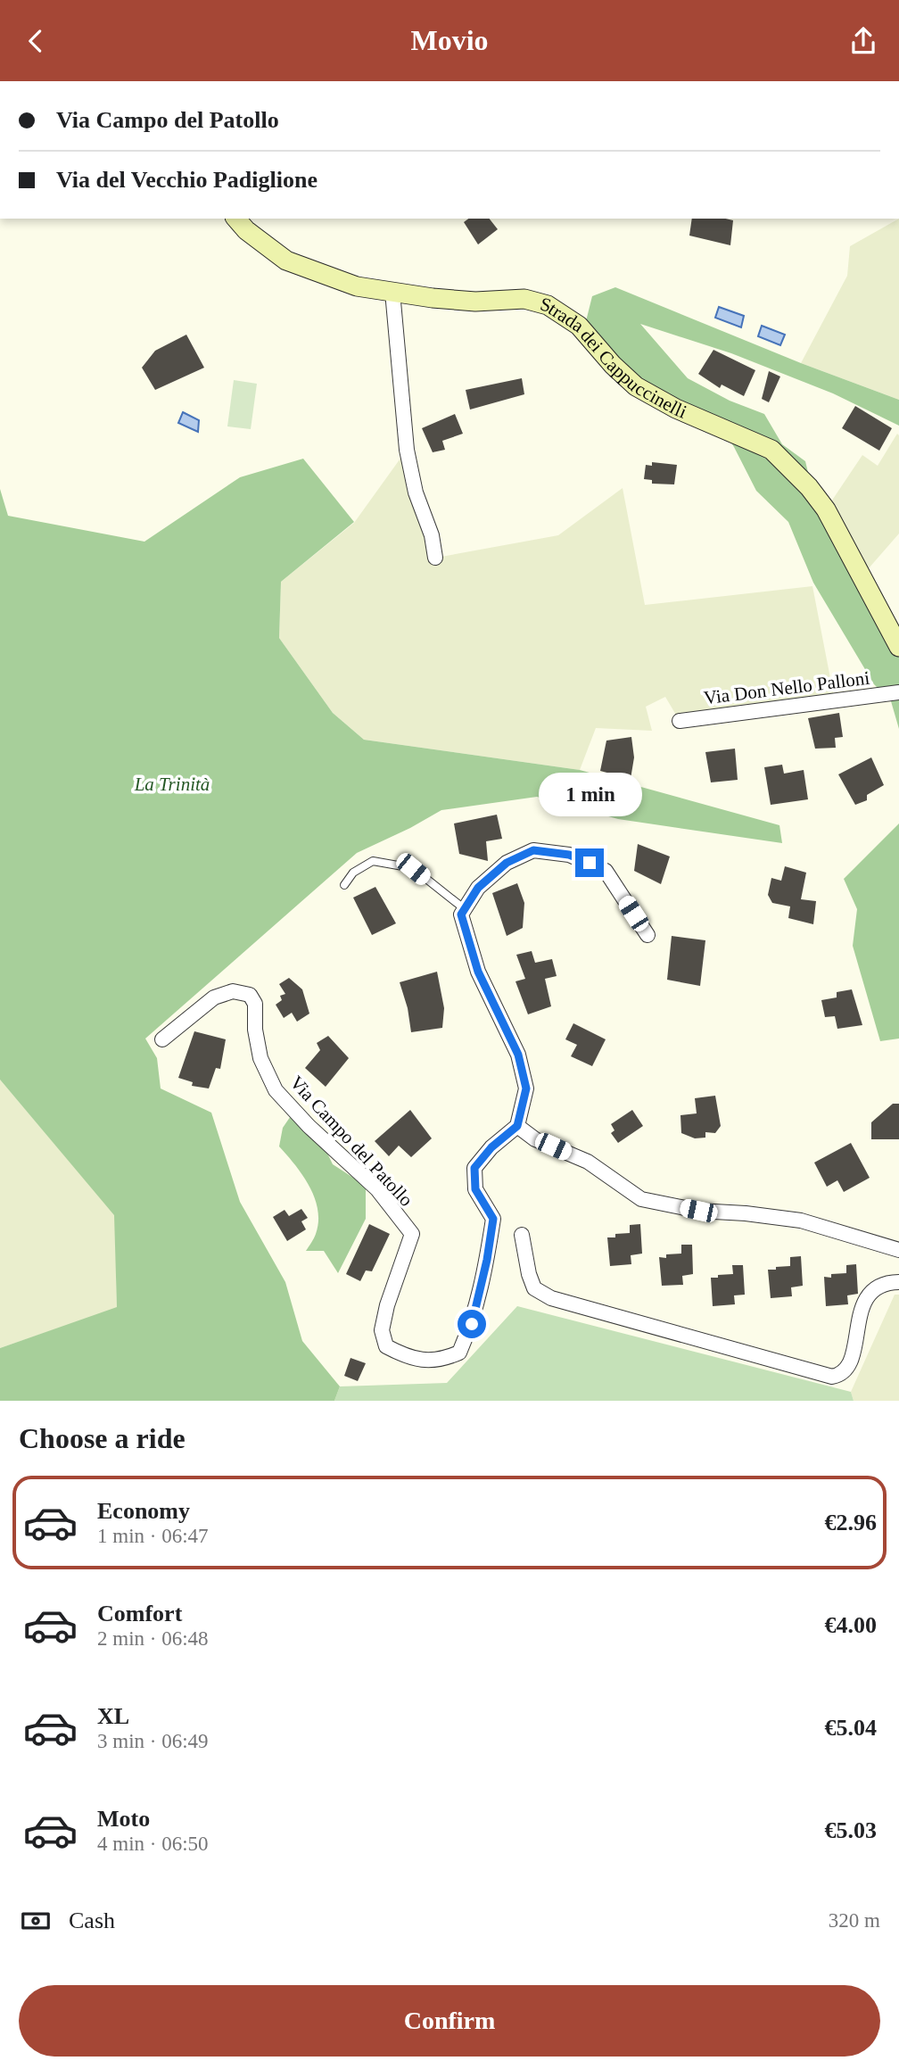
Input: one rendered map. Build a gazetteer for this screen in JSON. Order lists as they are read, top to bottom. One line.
{"streets":{"street":["Strada dei Cappuccinelli","Via Don Nello Palloni","Via Campo del Patollo"]},"parks":["La Trinità"],"page":{"header":"Movio","banner":["Via Campo del Patollo","Via del Vecchio Padiglione"],"bubble":"1 min","heading":"Choose a ride","list":[{"name":"Economy","note":"1 min · 06:47","value":"€2.96"},{"name":"Comfort","note":"2 min · 06:48","value":"€4.00"},{"name":"XL","note":"3 min · 06:49","value":"€5.04"},{"name":"Moto","note":"4 min · 06:50","value":"€5.03"}],"pay":["Cash","320 m"],"buttons":"Confirm"}}
